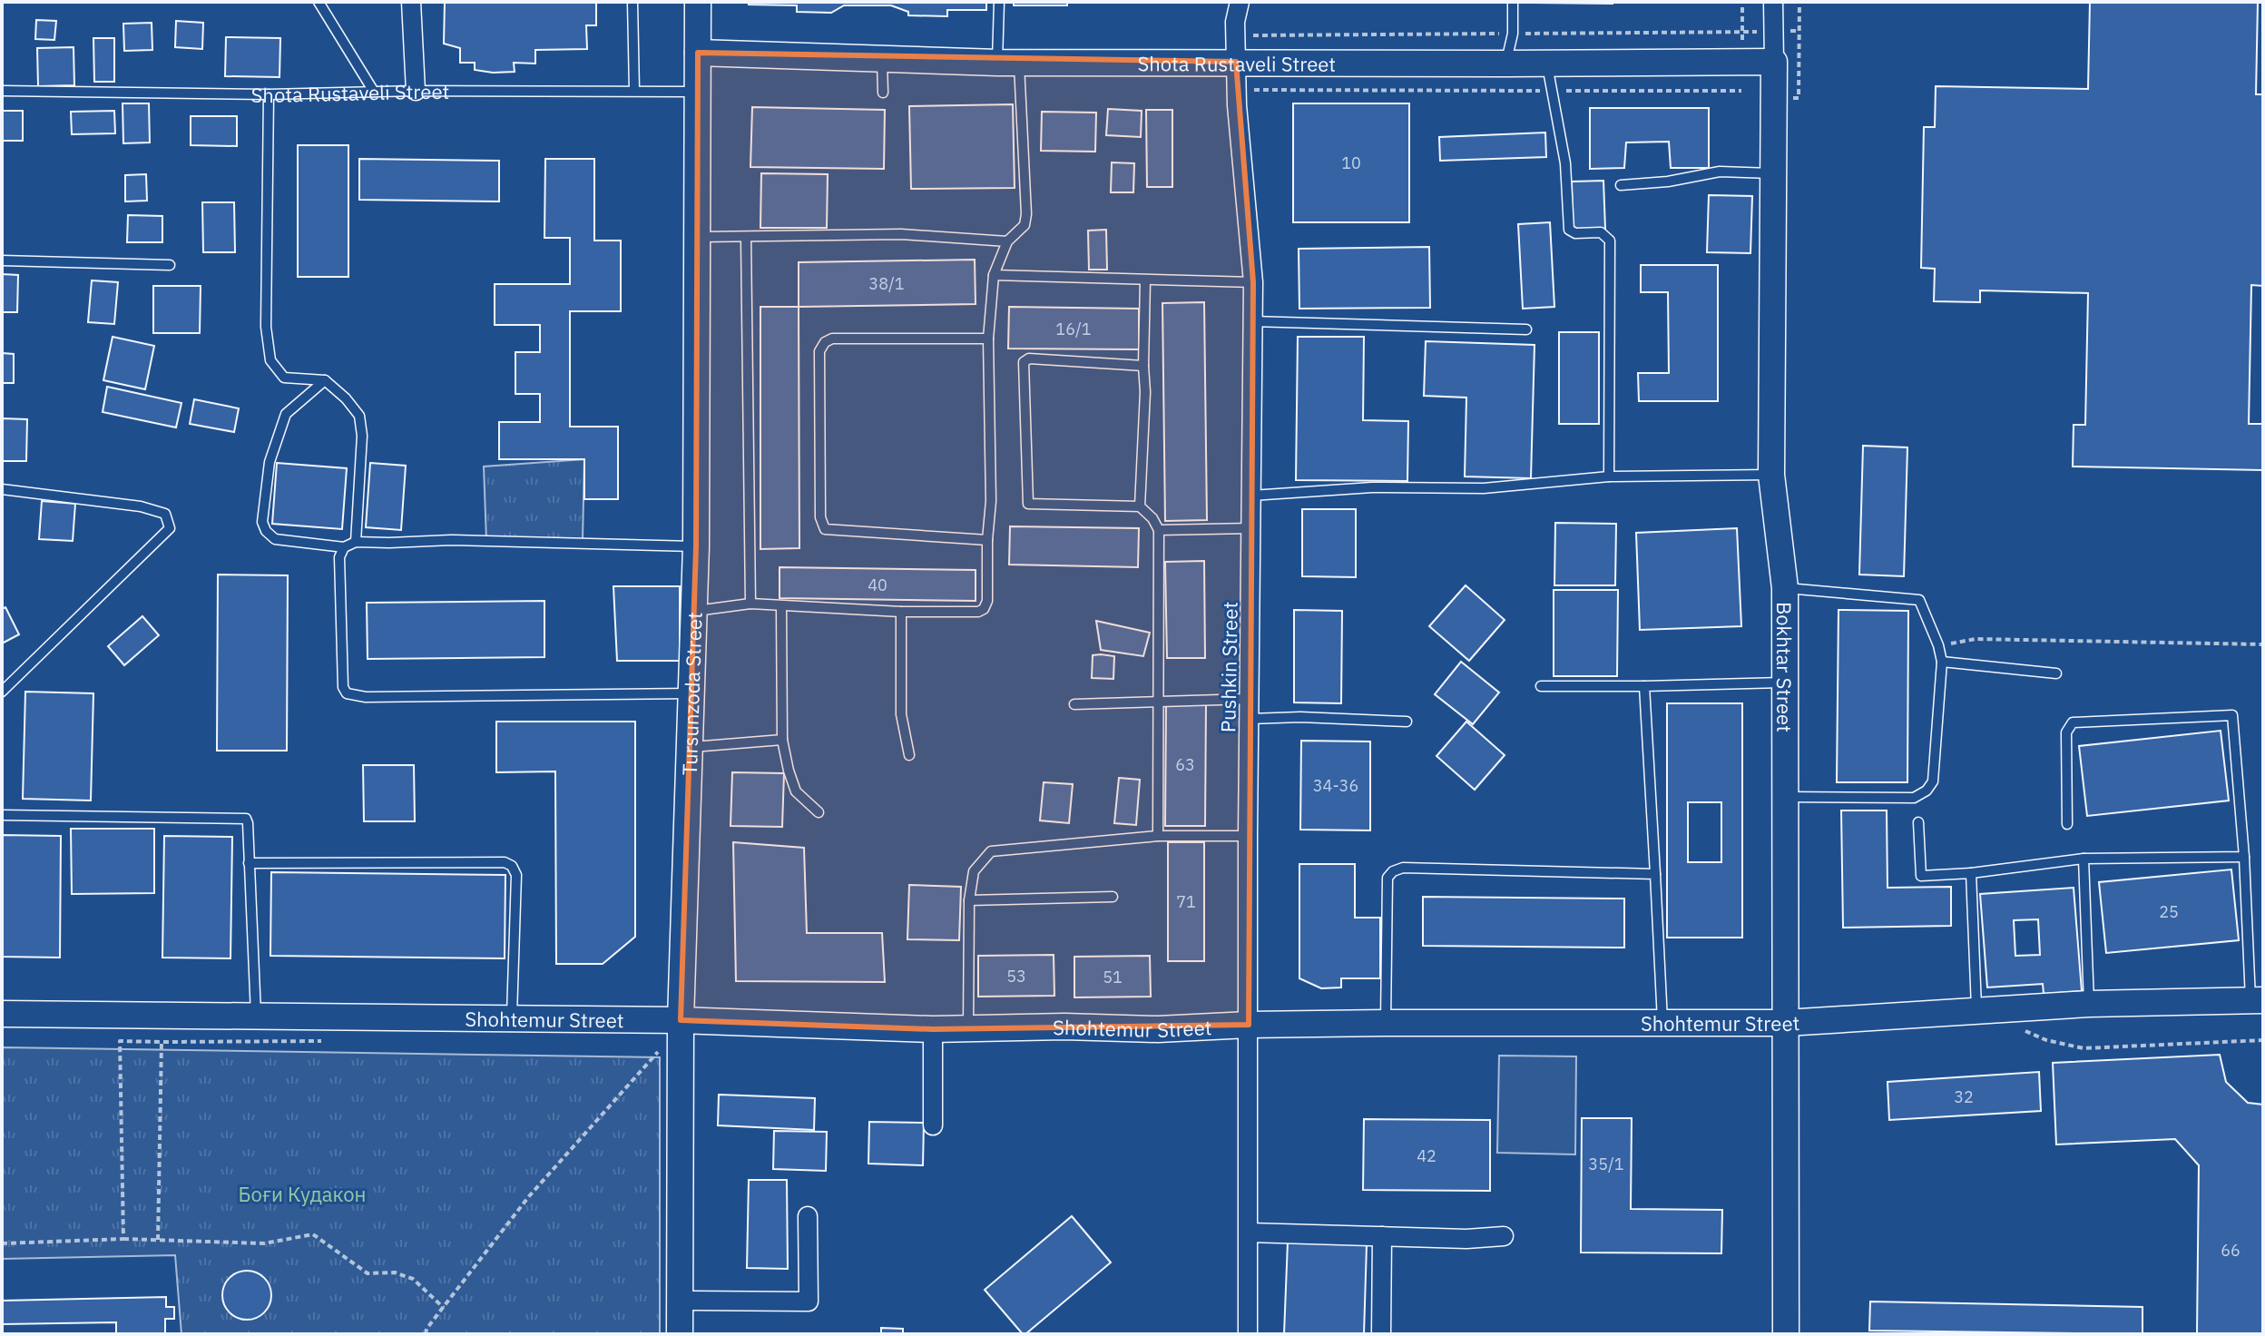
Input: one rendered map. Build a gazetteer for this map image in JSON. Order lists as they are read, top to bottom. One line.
{"streets":{"street":["Shota Rustaveli Street","Pushkin Street","Bokhtar Street","Tursunzoda Street","Shohtemur Street"]},"crossings":[["Shota Rustaveli Street","Pushkin Street"],["Shota Rustaveli Street","Bokhtar Street"],["Shota Rustaveli Street","Tursunzoda Street"],["Pushkin Street","Shohtemur Street"],["Bokhtar Street","Shohtemur Street"],["Tursunzoda Street","Shohtemur Street"]],"parks":["Боғи Кудакон"],"house_numbers":["10","38/1","16/1","40","63","34-36","71","25","53","51","32","42","35/1","66"]}
